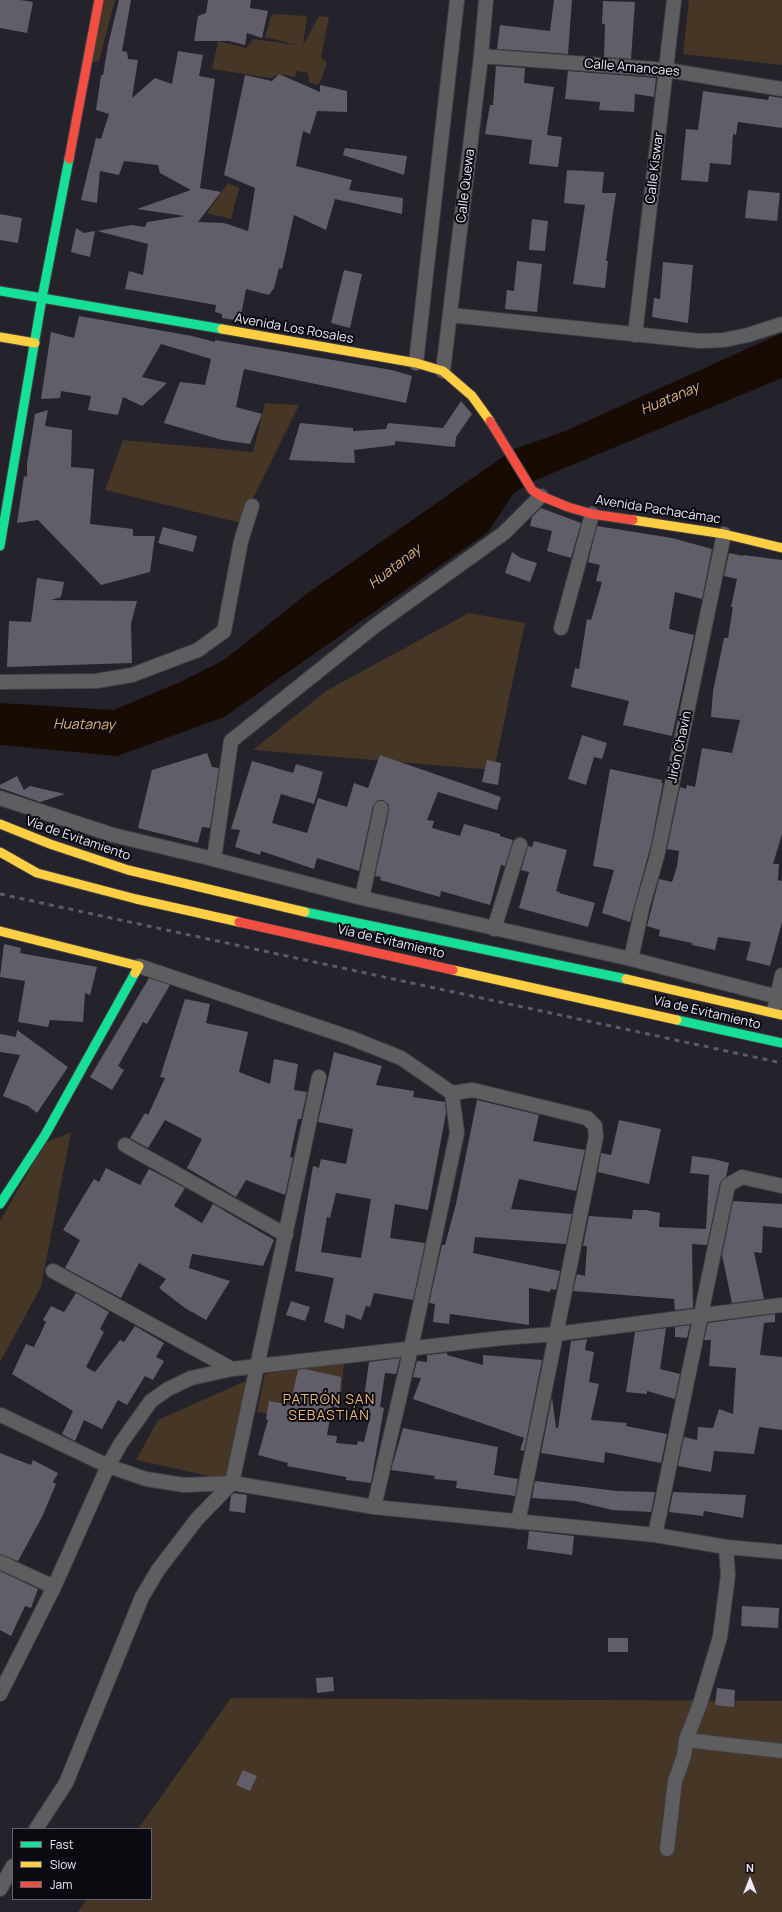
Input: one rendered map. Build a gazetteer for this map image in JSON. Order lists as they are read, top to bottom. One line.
{"streets":{"main road":["Avenida Los Rosales","Avenida Pachacámac","Vía de Evitamiento"],"street":["Calle Amancaes","Calle Kiswar","Calle Quewa","Jirón Chavín"]},"crossings":[["Calle Amancaes","Calle Kiswar"],["Calle Amancaes","Calle Quewa"],["Calle Quewa","Avenida Los Rosales"],["Avenida Los Rosales","Avenida Pachacámac"],["Avenida Pachacámac","Jirón Chavín"]],"districts":["PATRÓN SAN SEBASTIÁN"],"water":["Huatanay"],"legend":["Fast","Slow","Jam"],"north":"top"}
